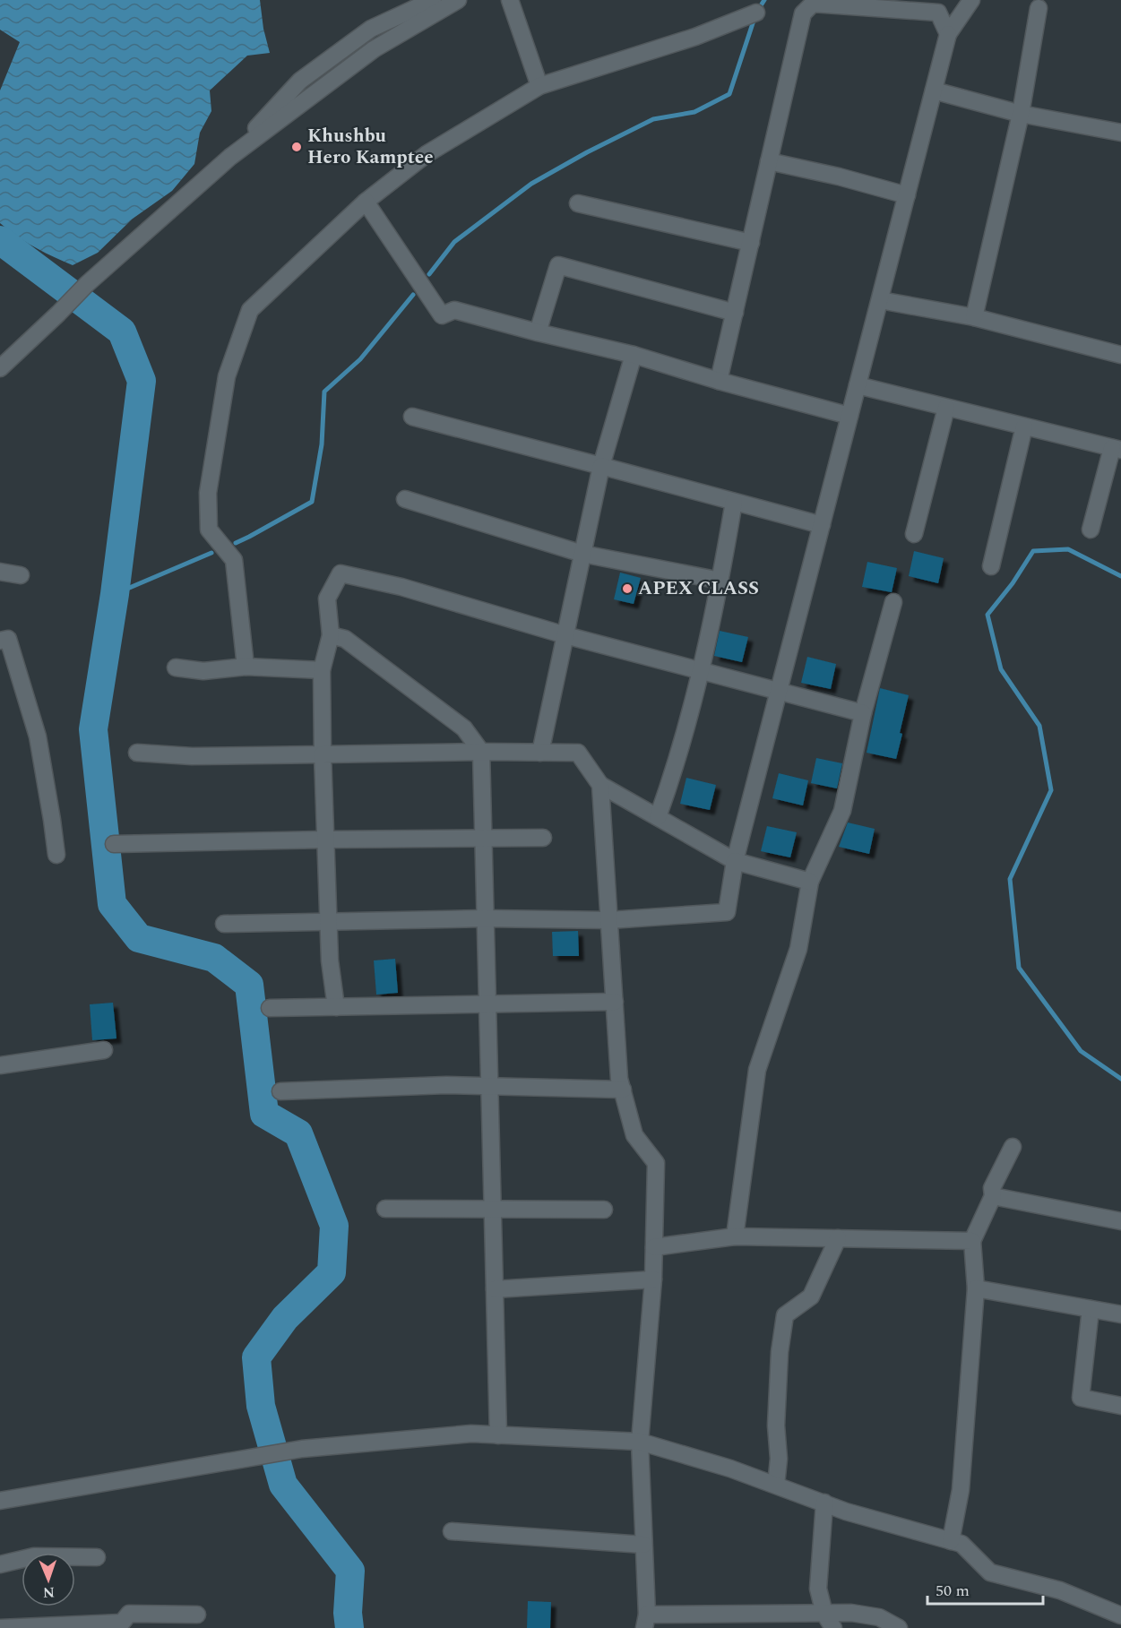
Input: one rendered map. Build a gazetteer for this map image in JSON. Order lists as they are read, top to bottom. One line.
{"places":["Khushbu Hero Kamptee","APEX CLASS"],"scale_bar":"50 m","north":"bottom"}
